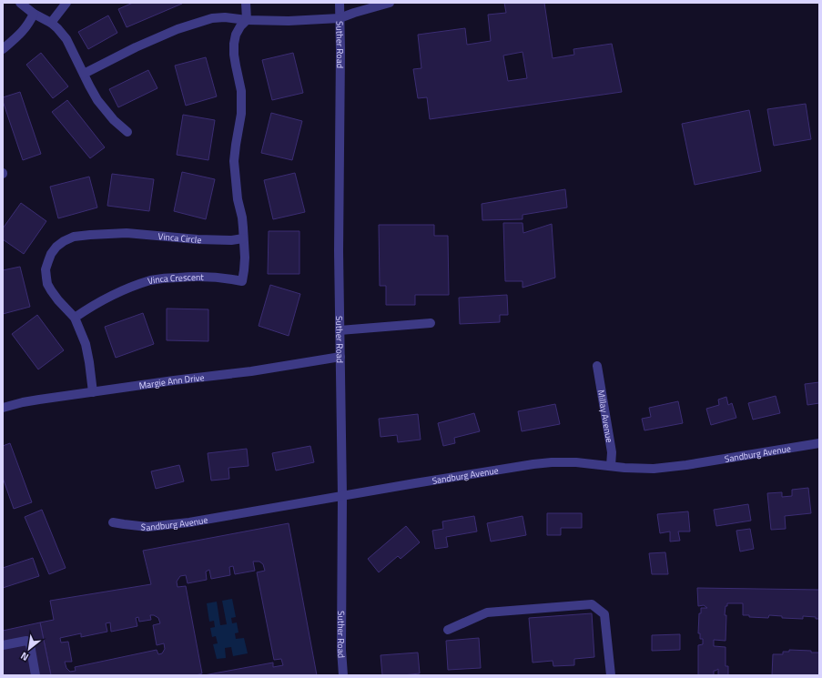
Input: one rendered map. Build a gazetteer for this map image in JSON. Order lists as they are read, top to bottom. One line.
{"streets":{"street":["Suther Road","Vinca Circle","Vinca Crescent","Margie Ann Drive","Millay Avenue","Sandburg Avenue"]},"crossings":[["Suther Road","Margie Ann Drive"],["Suther Road","Sandburg Avenue"],["Vinca Circle","Vinca Crescent"],["Vinca Circle","Margie Ann Drive"],["Millay Avenue","Sandburg Avenue"]],"north":"bottom left"}
